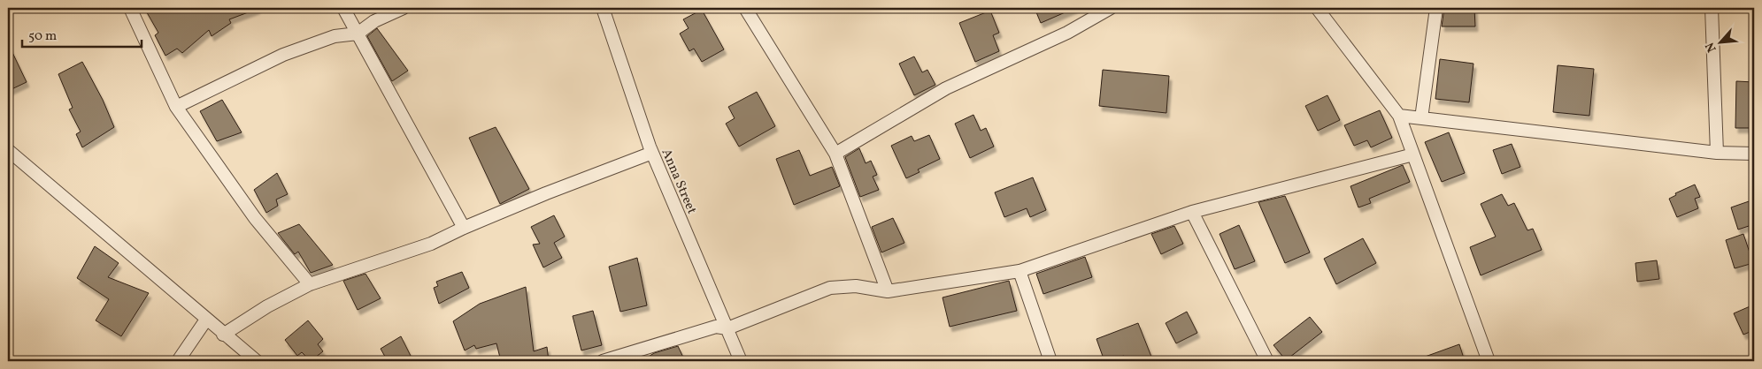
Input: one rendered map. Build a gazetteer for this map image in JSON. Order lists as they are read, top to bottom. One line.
{"streets":{"street":["Anna Street"]},"scale_bar":"50 m","north":"bottom left"}
